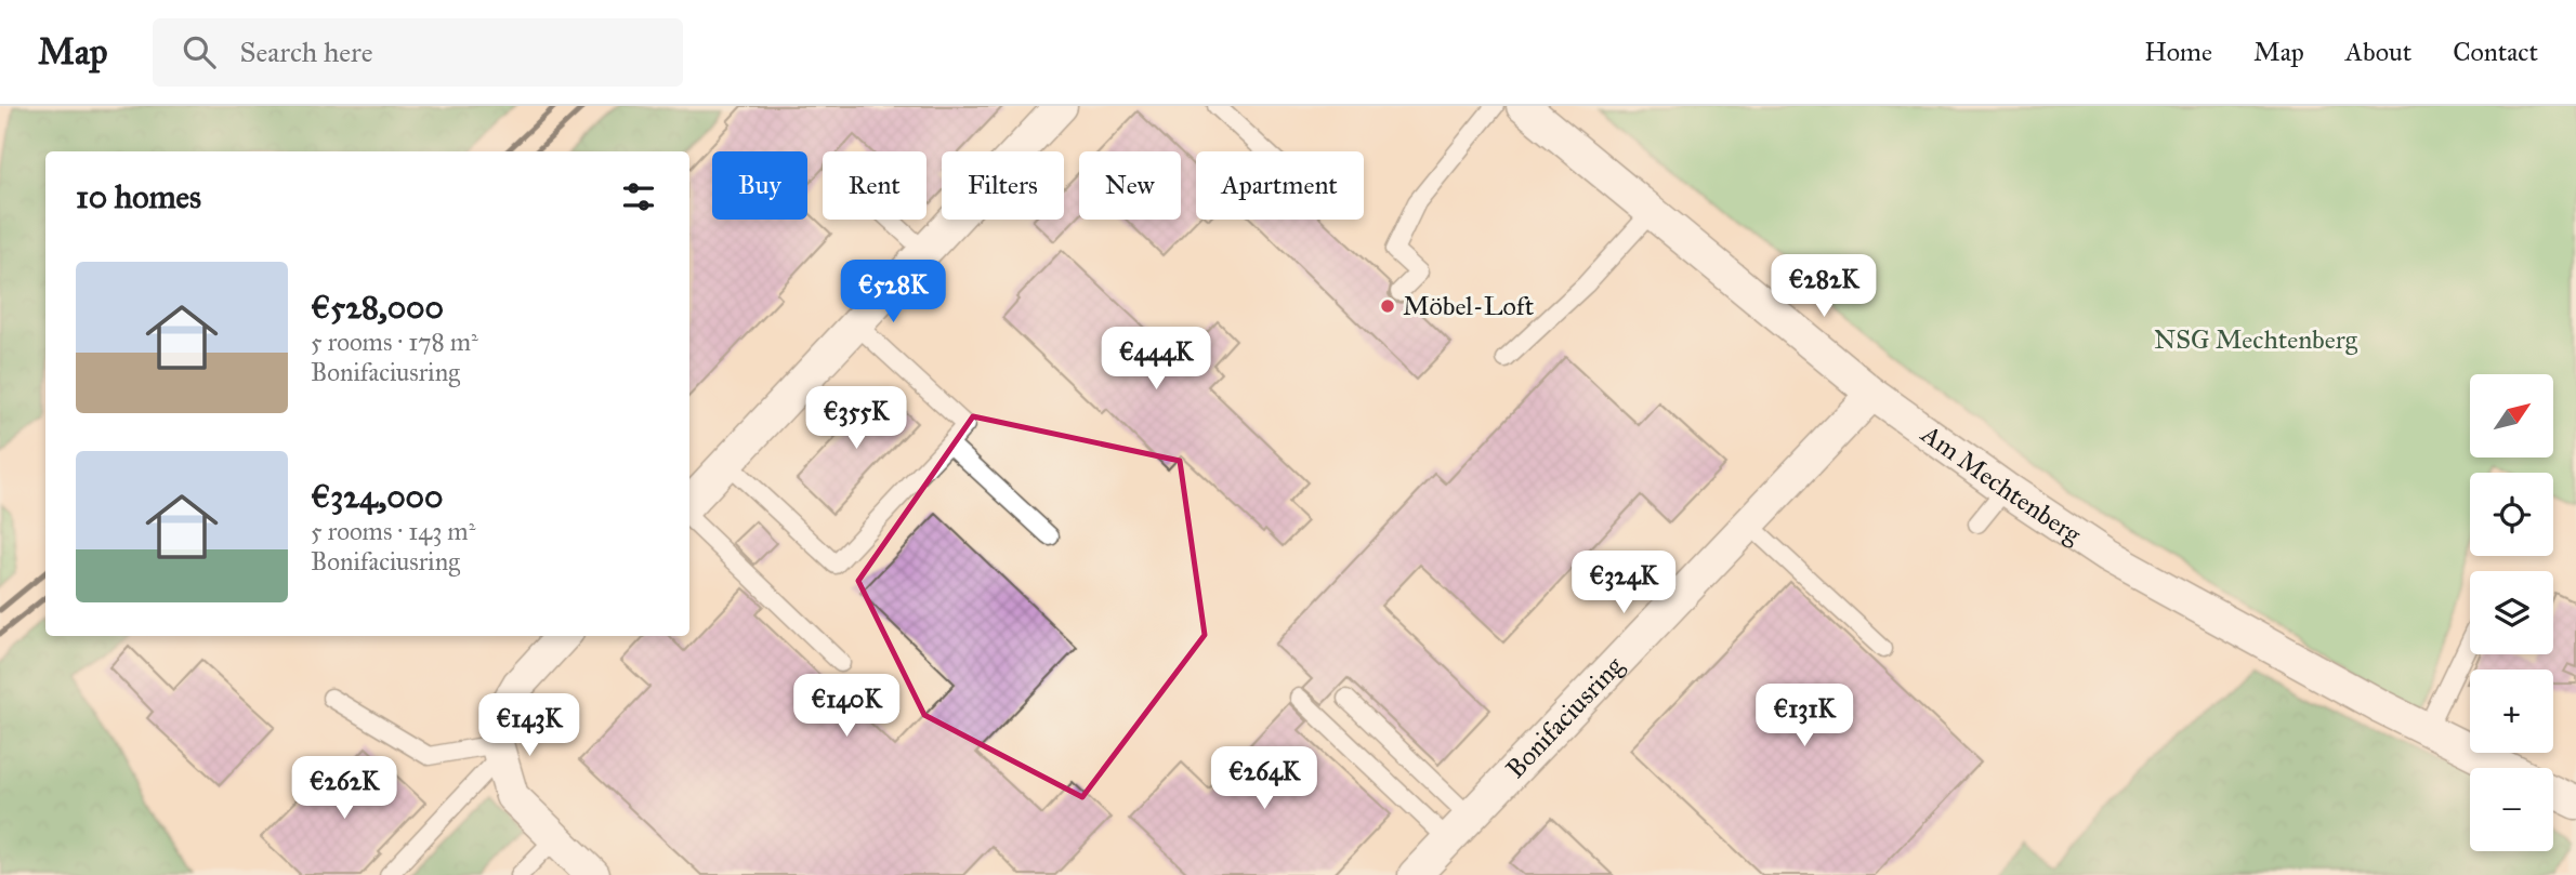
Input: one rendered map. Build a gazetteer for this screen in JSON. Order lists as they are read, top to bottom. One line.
{"streets":{"street":["Am Mechtenberg","Bonifaciusring"]},"crossings":[["Am Mechtenberg","Bonifaciusring"]],"parks":["NSG Mechtenberg"],"places":["Möbel-Loft"],"north":"top right","page":{"header":"Map","search":"Search here","nav":["Home","Map","About","Contact"],"chip":["Buy","Rent","Filters","New","Apartment"],"heading":"10 homes","list":[{"name":"€528,000","note":"5 rooms · 178 m² · Bonifaciusring"},{"name":"€324,000","note":"5 rooms · 143 m² · Bonifaciusring"}],"price":["€282K","€528K","€444K","€355K","€324K","€140K","€131K","€143K","€264K","€262K"],"map_buttons":["+","−"]}}
